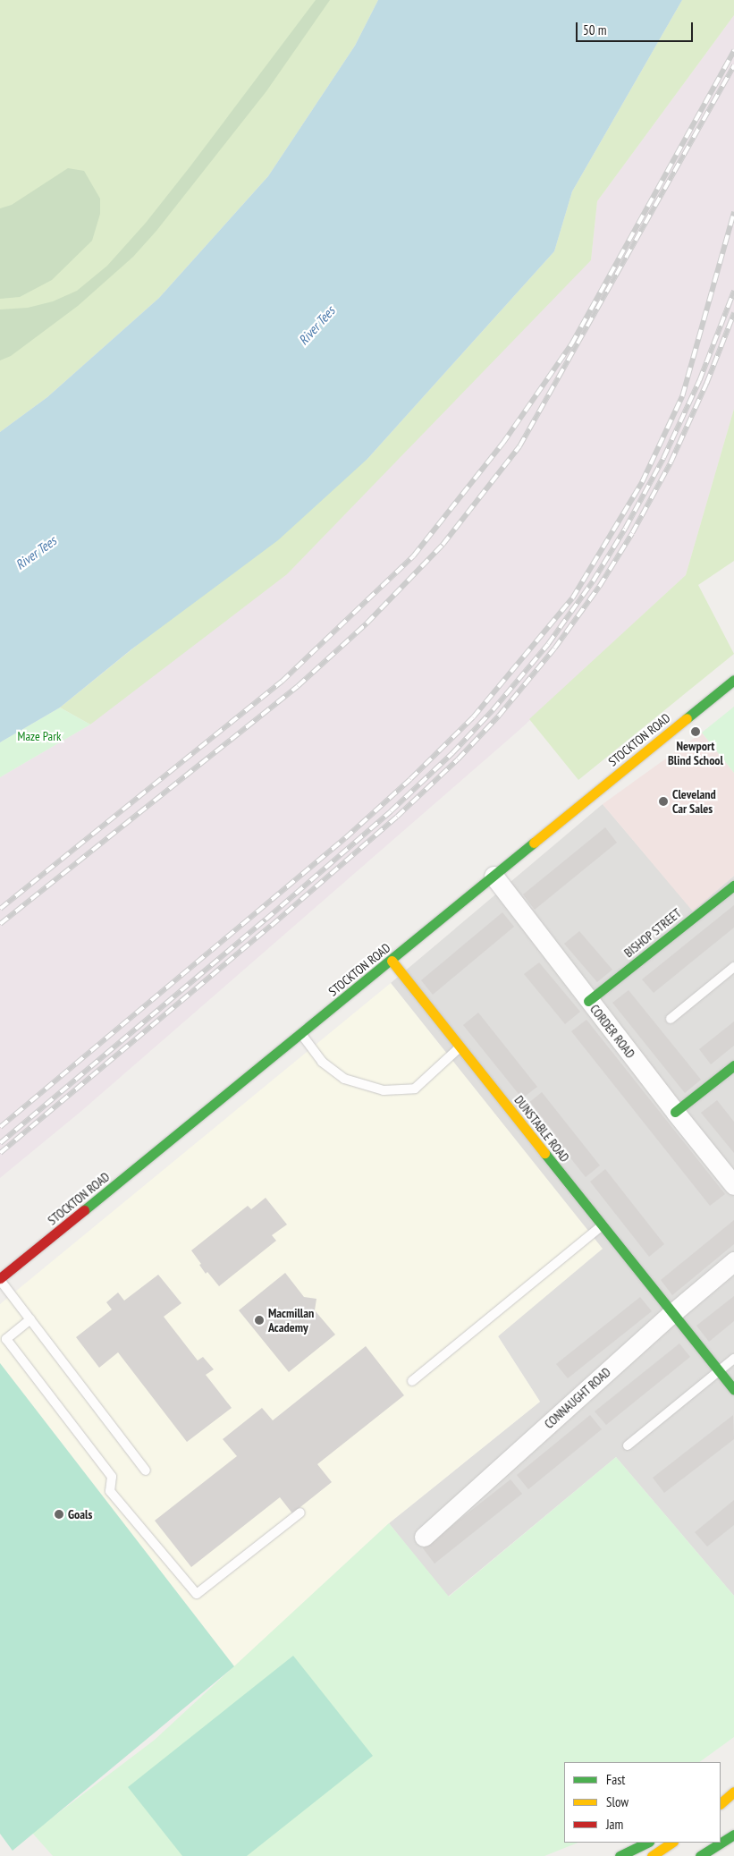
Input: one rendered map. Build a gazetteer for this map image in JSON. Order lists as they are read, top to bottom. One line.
{"streets":{"main road":["STOCKTON ROAD","BISHOP STREET","DUNSTABLE ROAD"],"street":["CORDER ROAD","CONNAUGHT ROAD"]},"crossings":[["STOCKTON ROAD","CORDER ROAD"],["STOCKTON ROAD","DUNSTABLE ROAD"],["BISHOP STREET","CORDER ROAD"],["DUNSTABLE ROAD","CONNAUGHT ROAD"]],"water":["River Tees"],"parks":["Maze Park"],"places":["Newport Blind School","Cleveland Car Sales","Macmillan Academy","Goals"],"legend":["Fast","Slow","Jam"],"scale_bar":"50 m"}
